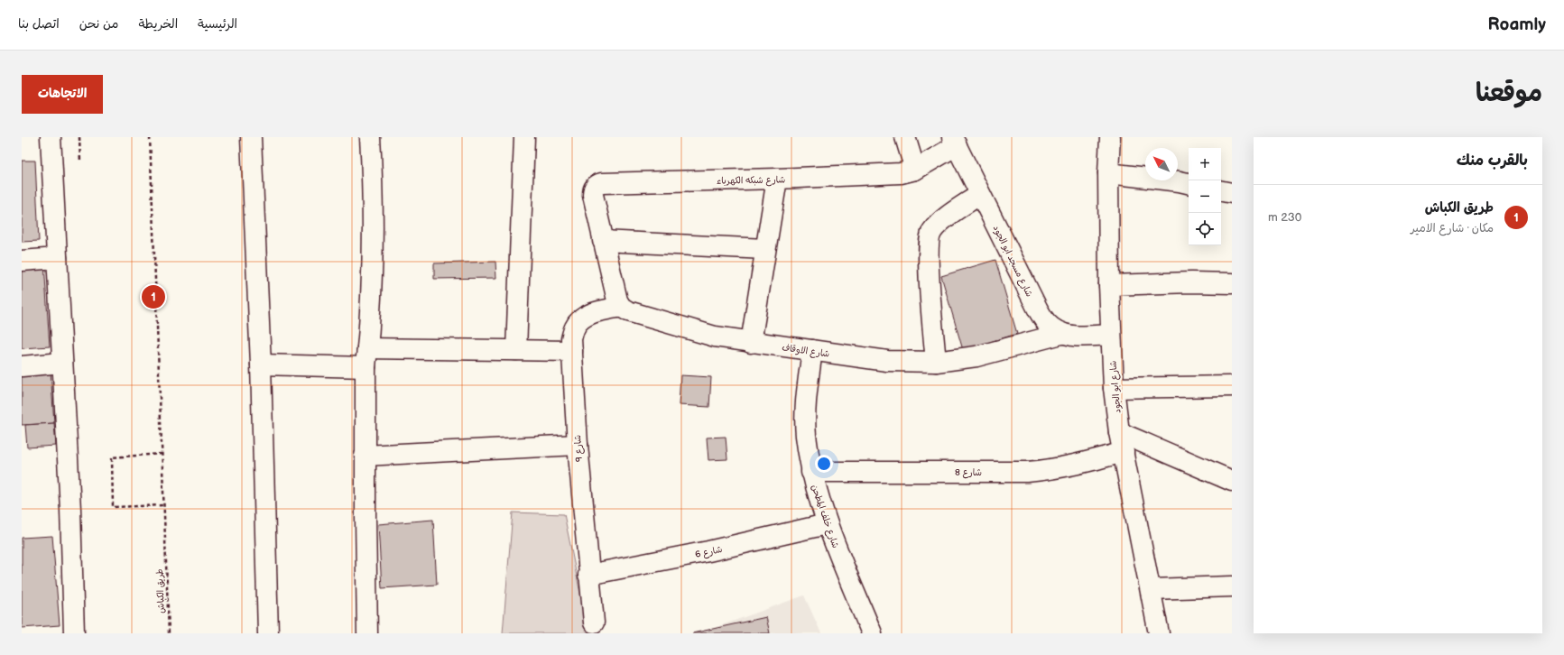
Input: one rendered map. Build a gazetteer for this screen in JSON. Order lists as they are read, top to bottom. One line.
{"streets":{"street":["شارع شبكه الكهرباء","شارع مسجد ابو الجود","شارع الاوقاف","شارع ابو الجود","شارع 9","شارع 8","شارع خلف المطحن","شارع 6"],"path":["طريق الكباش"]},"crossings":[["شارع شبكه الكهرباء","شارع مسجد ابو الجود"],["شارع مسجد ابو الجود","شارع الاوقاف"],["شارع مسجد ابو الجود","شارع ابو الجود"],["شارع الاوقاف","شارع 9"],["شارع الاوقاف","شارع خلف المطحن"],["شارع ابو الجود","شارع 8"],["شارع 9","شارع 6"],["شارع 8","شارع خلف المطحن"],["شارع خلف المطحن","شارع 6"]],"north":"top left","page":{"header":"Roamly","nav":["الرئيسية","الخريطة","من نحن","اتصل بنا"],"title":"موقعنا","buttons":"الاتجاهات","heading":"بالقرب منك","map_buttons":["+","−"],"list":[{"mark":"1","name":"طريق الكباش","note":"مكان · شارع الامير","value":"230 m"}],"pins":"1"}}
